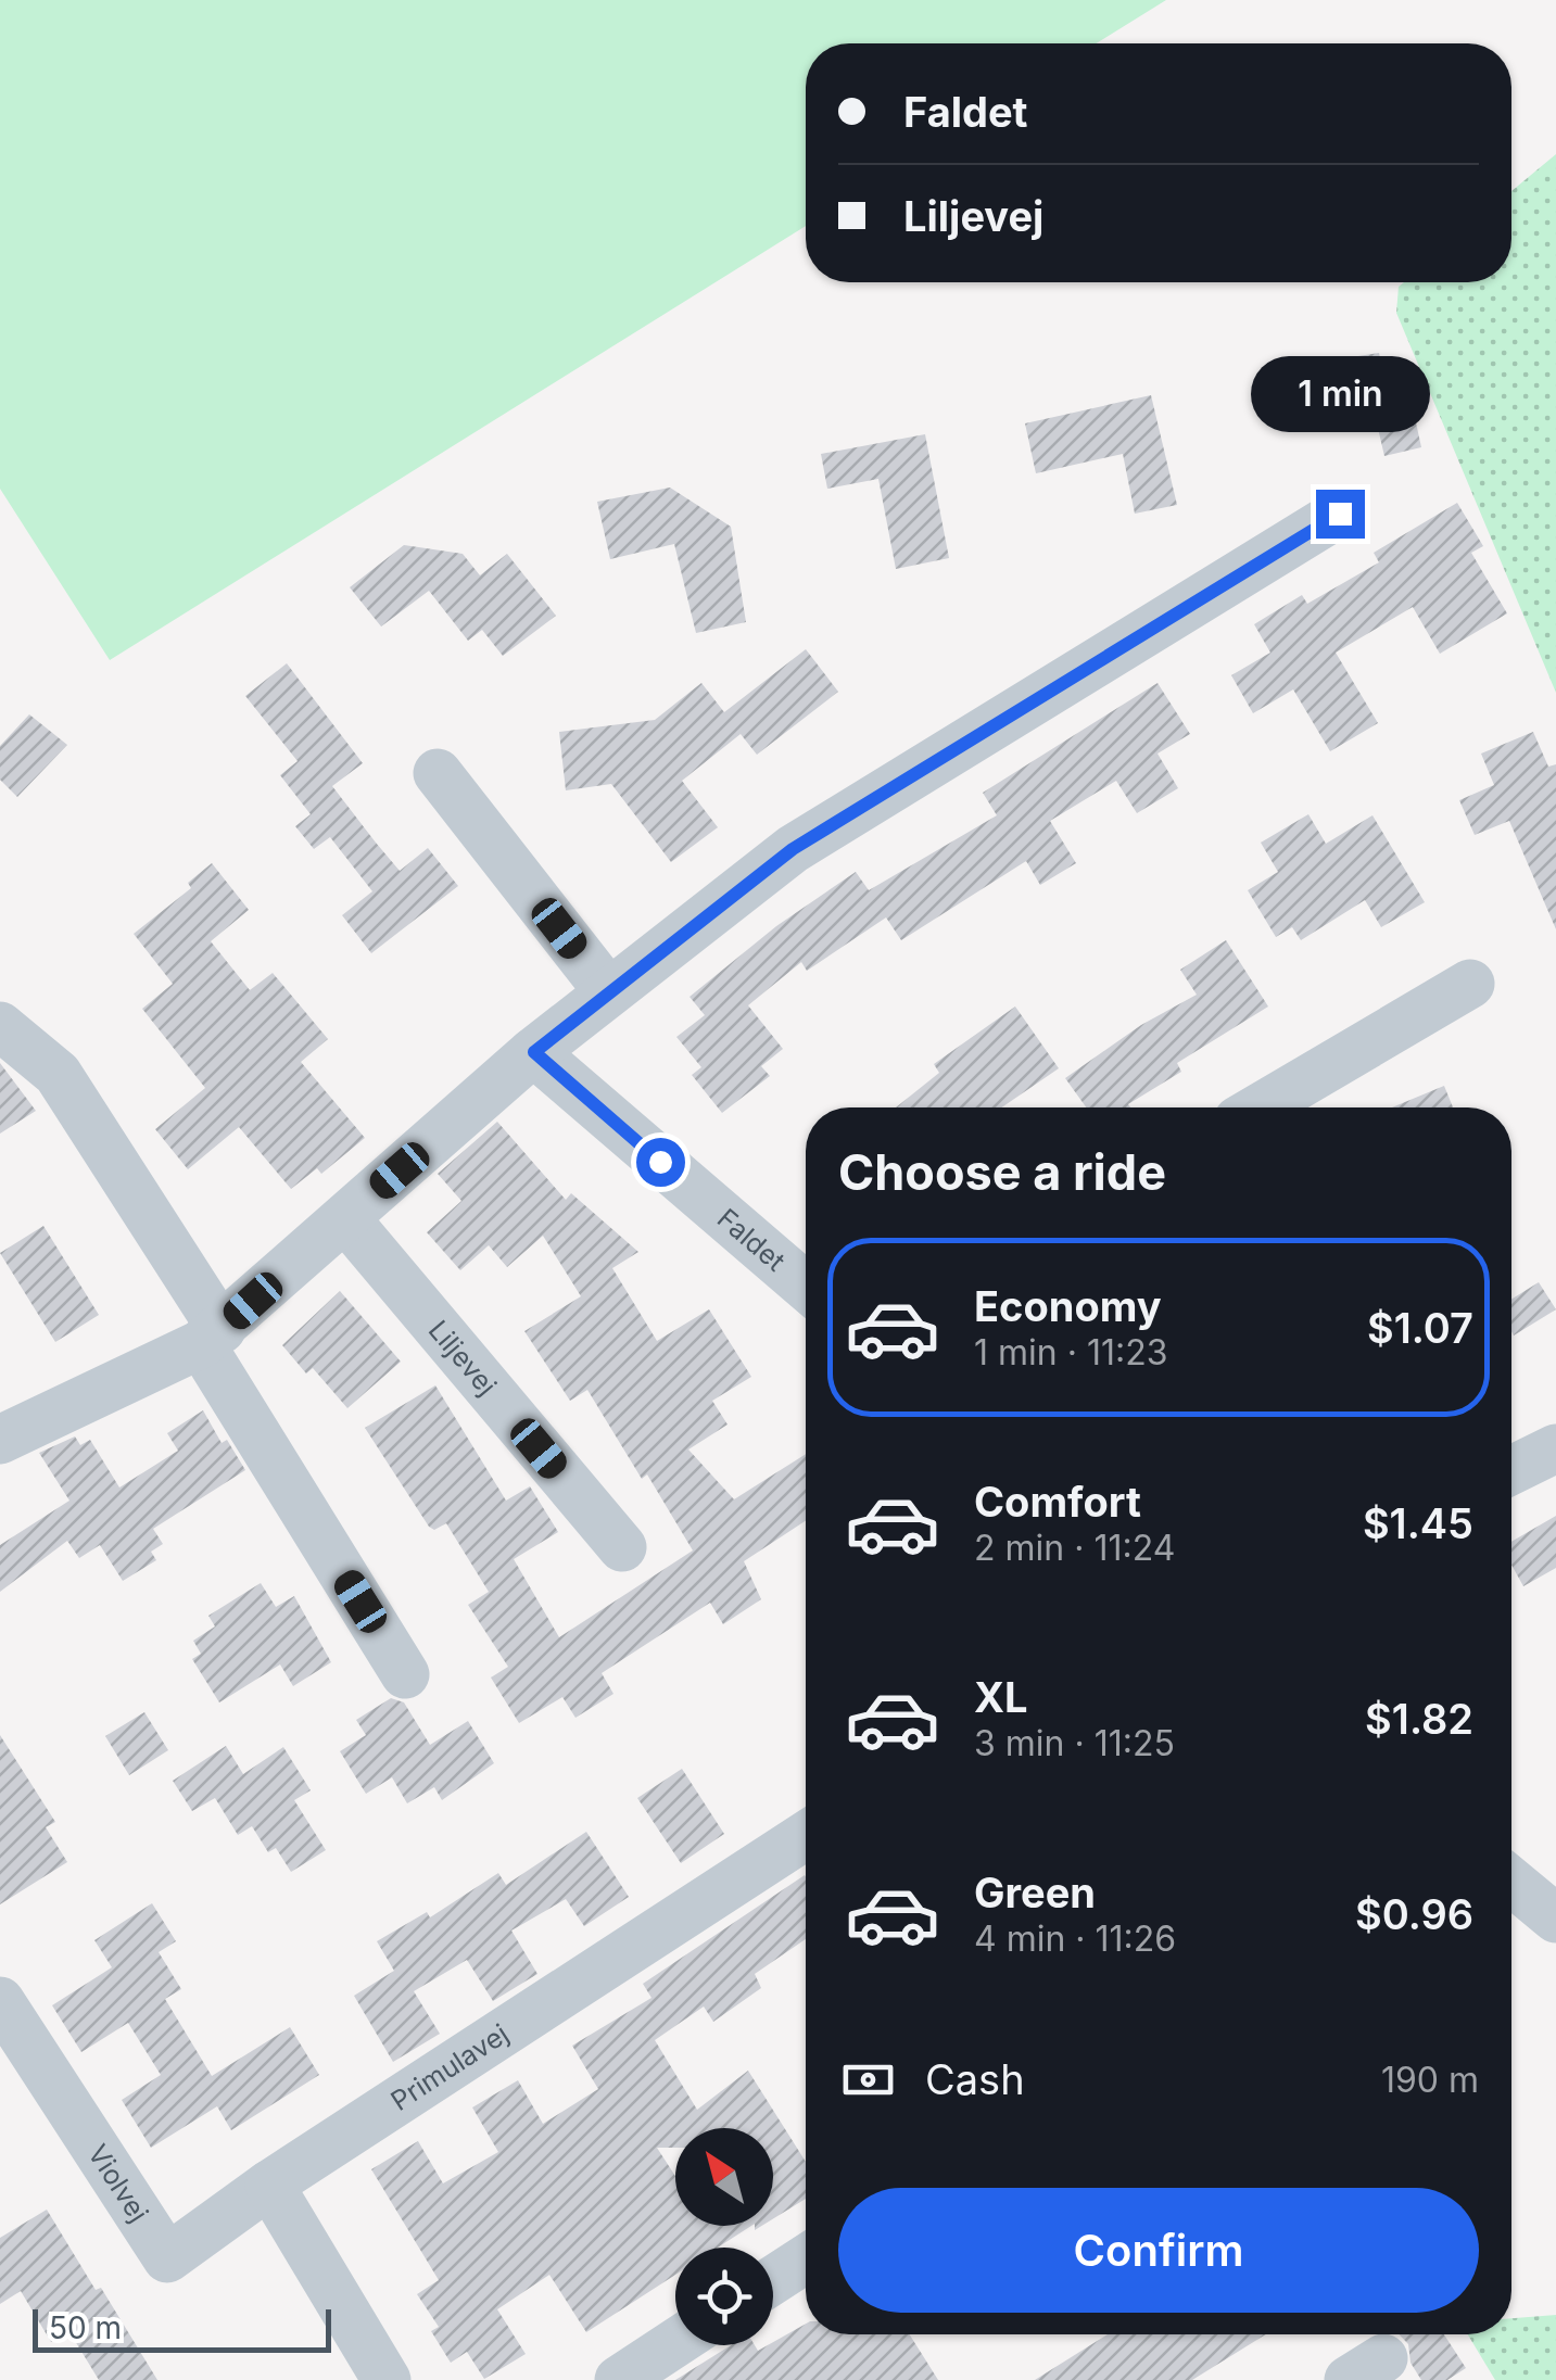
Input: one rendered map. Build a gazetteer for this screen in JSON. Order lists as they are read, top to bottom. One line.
{"streets":{"street":["Faldet","Liljevej","Primulavej","Violvej"]},"crossings":[["Primulavej","Violvej"]],"scale_bar":"50 m","north":"top left","page":{"banner":["Faldet","Liljevej"],"bubble":"1 min","heading":"Choose a ride","list":[{"name":"Economy","note":"1 min · 11:23","value":"$1.07"},{"name":"Comfort","note":"2 min · 11:24","value":"$1.45"},{"name":"XL","note":"3 min · 11:25","value":"$1.82"},{"name":"Green","note":"4 min · 11:26","value":"$0.96"}],"pay":["Cash","190 m"],"buttons":"Confirm","scale":"50 m"}}
